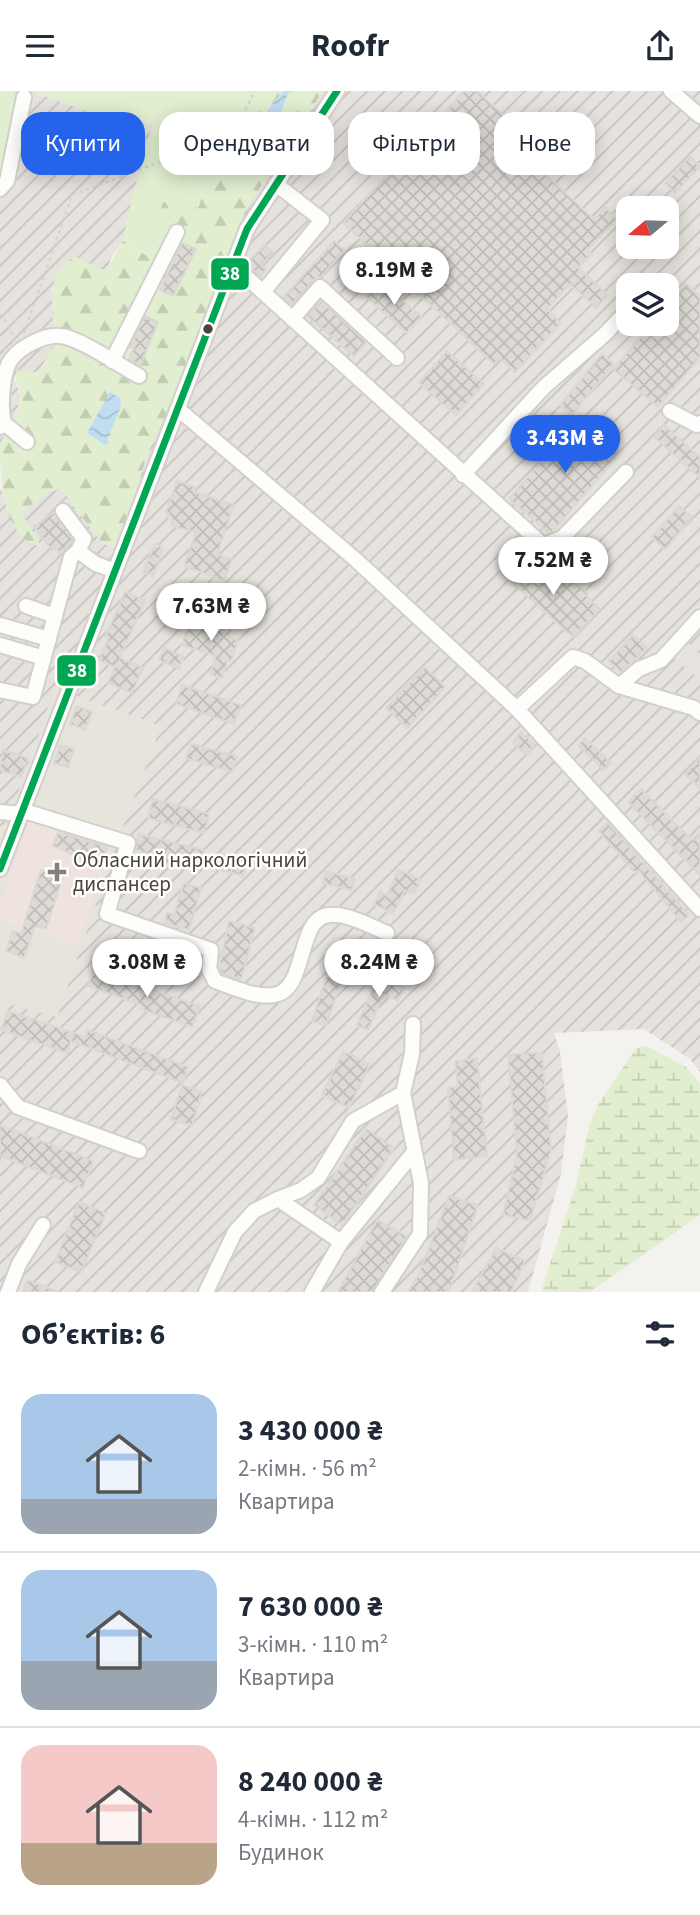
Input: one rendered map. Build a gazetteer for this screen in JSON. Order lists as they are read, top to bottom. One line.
{"places":{"health":["Обласний наркологічний диспансер"]},"lines":["transit line 38"],"north":"left","page":{"header":"Roofr","chip":["Купити","Орендувати","Фільтри","Нове"],"price":["8.19M ₴","3.43M ₴","7.52M ₴","7.63M ₴","3.08M ₴","8.24M ₴"],"heading":"Об’єктів: 6","list":[{"name":"3 430 000 ₴","note":"2-кімн. · 56 m² · Квартира"},{"name":"7 630 000 ₴","note":"3-кімн. · 110 m² · Квартира"},{"name":"8 240 000 ₴","note":"4-кімн. · 112 m² · Будинок"}]}}
